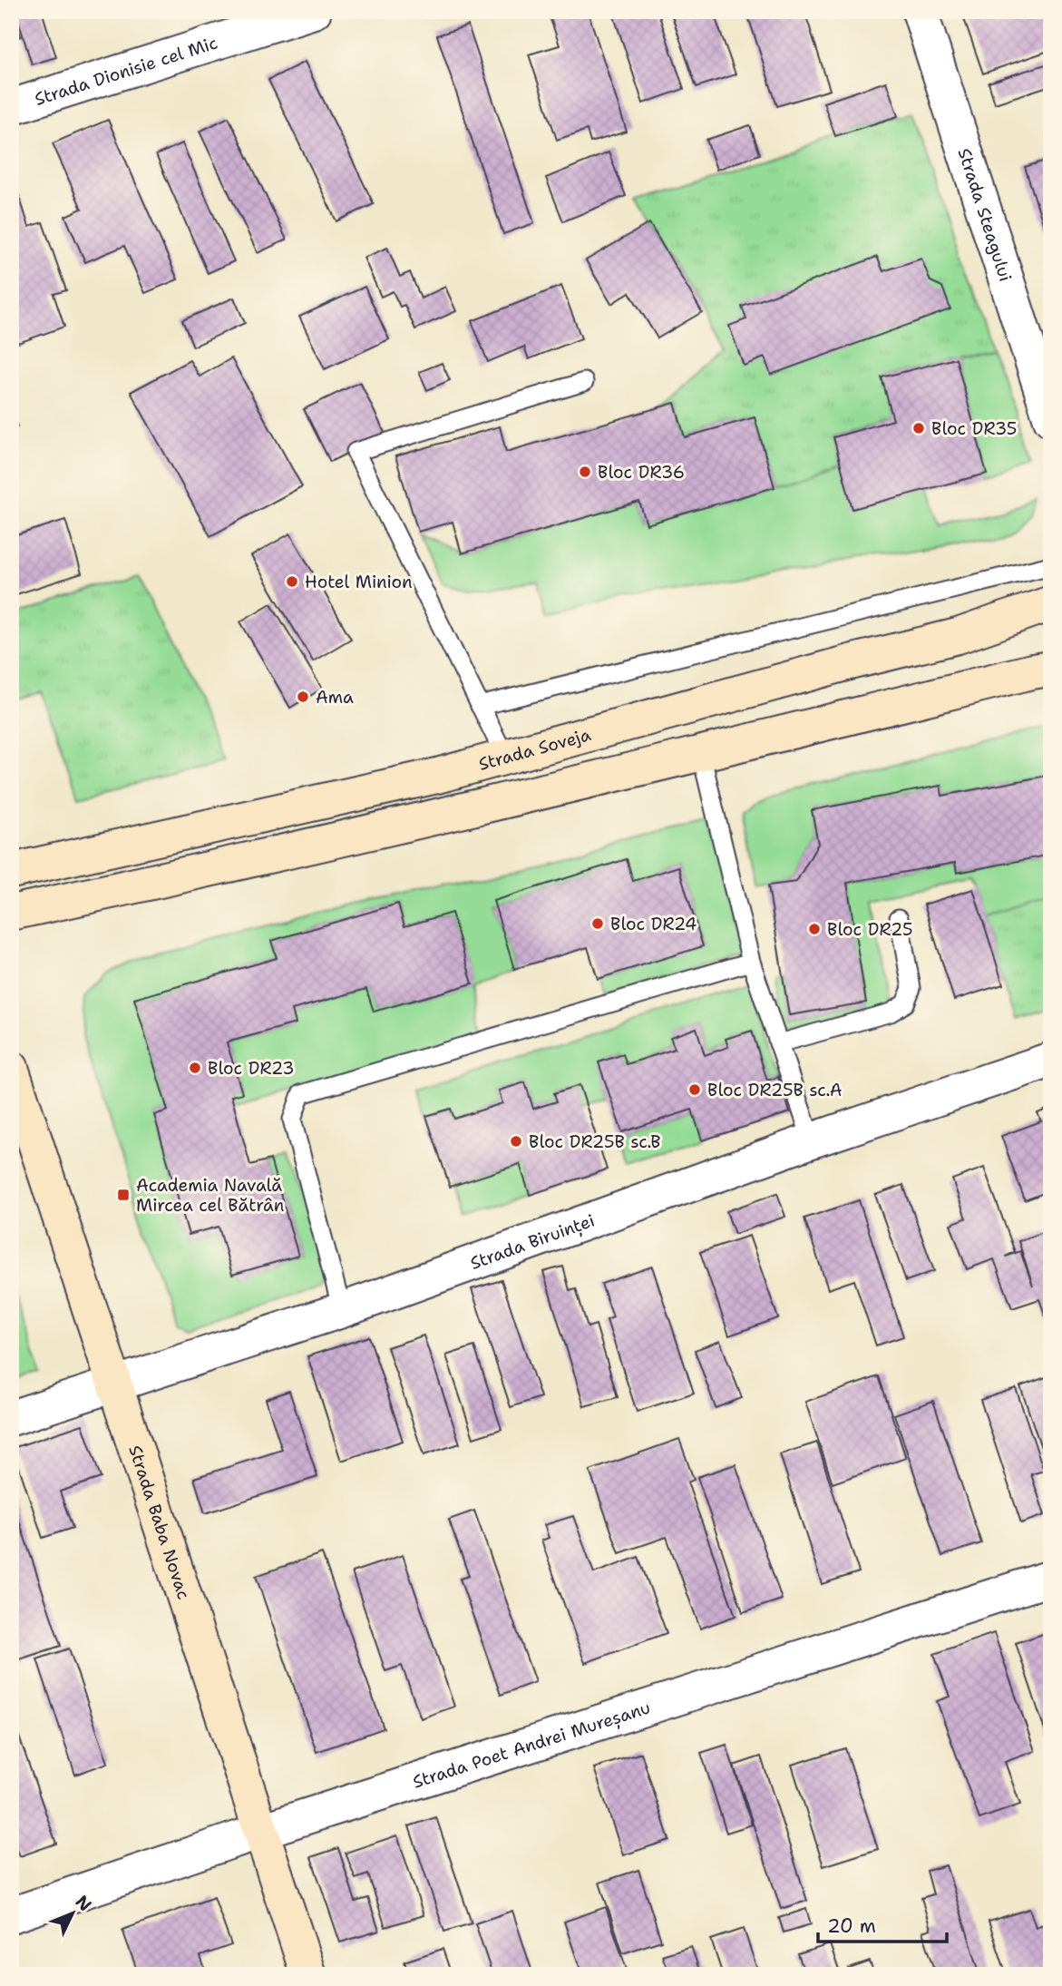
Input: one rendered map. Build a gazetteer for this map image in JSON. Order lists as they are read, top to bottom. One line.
{"streets":{"main road":["Strada Soveja","Strada Baba Novac"],"street":["Strada Dionisie cel Mic","Strada Steagului","Strada Biruinței","Strada Poet Andrei Mureșanu"]},"crossings":[["Strada Biruinței","Strada Baba Novac"],["Strada Baba Novac","Strada Poet Andrei Mureșanu"]],"places":{"other":["Bloc DR35","Bloc DR36","Hotel Minion","Ama","Bloc DR24","Bloc DR25","Bloc DR23","Bloc DR25B sc.A","Bloc DR25B sc.B"],"transit":["Academia Navală Mircea cel Bătrân"]},"scale_bar":"20 m","north":"top right"}
